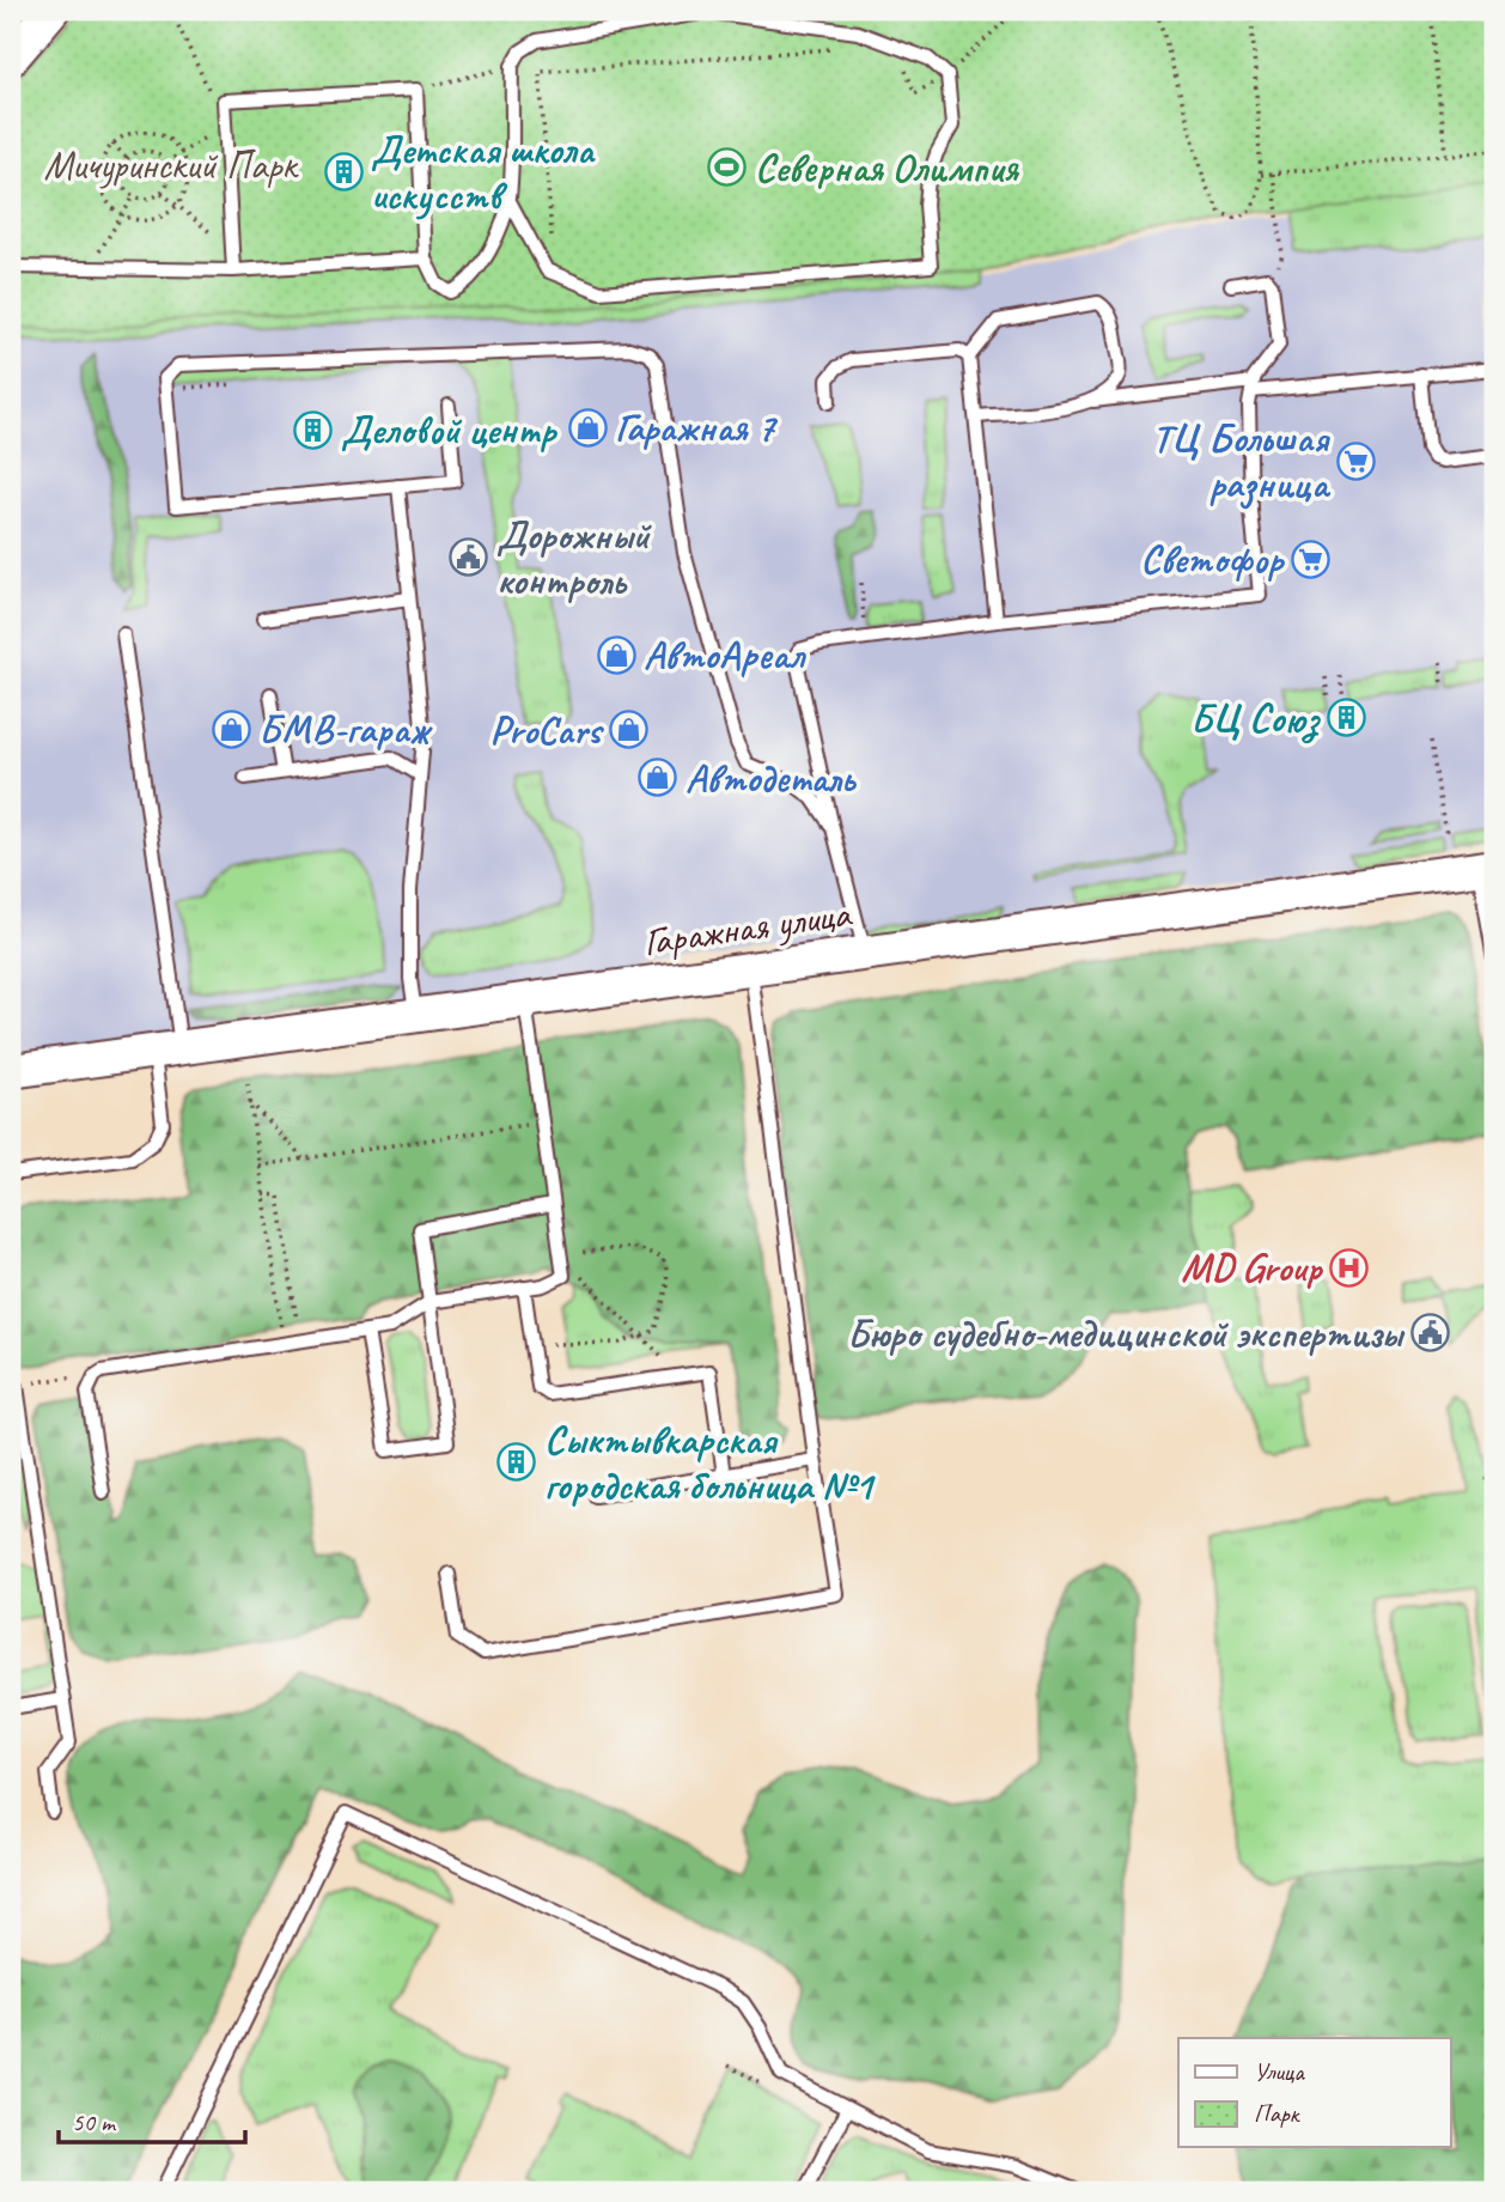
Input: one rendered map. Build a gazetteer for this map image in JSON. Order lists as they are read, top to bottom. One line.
{"streets":{"street":["Гаражная улица"]},"parks":["Мичуринский Парк"],"places":{"sports":["Северная Олимпия"],"building":["Детская школа искусств","Деловой центр","БЦ Союз","Сыктывкарская городская больница №1"],"shop":["Гаражная 7","АвтоАреал","БМВ-гараж","ProCars","Автодеталь"],"supermarket":["ТЦ Большая разница","Светофор"],"public building":["Дорожный контроль","Бюро судебно-медицинской экспертизы"],"hospital":["MD Group"]},"legend":["Улица","Парк"],"scale_bar":"50 m"}
